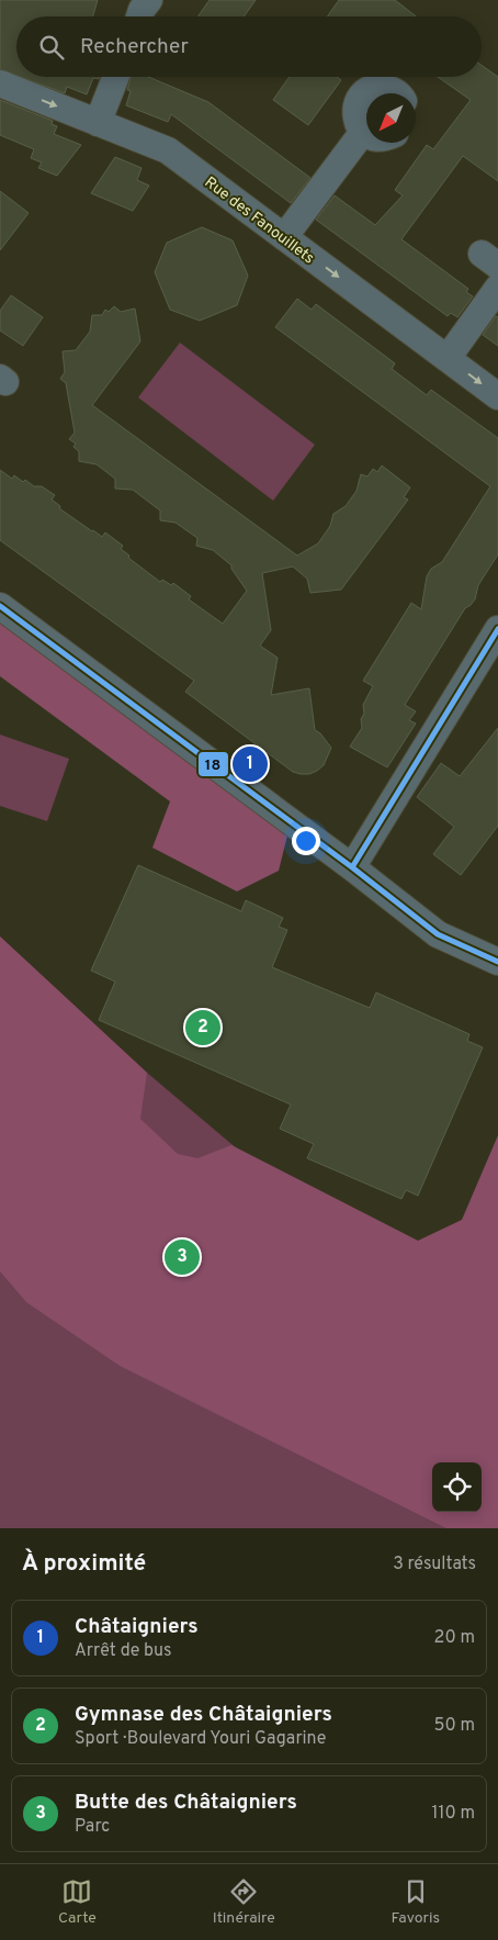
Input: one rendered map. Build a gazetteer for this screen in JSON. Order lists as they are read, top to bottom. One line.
{"streets":{"street":["Rue des Fanouillets"]},"one_way":["Rue des Fanouillets"],"lines":["transit line 18"],"north":"bottom left","page":{"search":"Rechercher","pins":["1","2","3"],"heading":["À proximité","3 résultats"],"list":[{"mark":"1","name":"Châtaigniers","note":"Arrêt de bus","value":"20 m"},{"mark":"2","name":"Gymnase des Châtaigniers","note":"Sport · Boulevard Youri Gagarine","value":"50 m"},{"mark":"3","name":"Butte des Châtaigniers","note":"Parc","value":"110 m"}],"nav":["Carte","Itinéraire","Favoris"]}}
